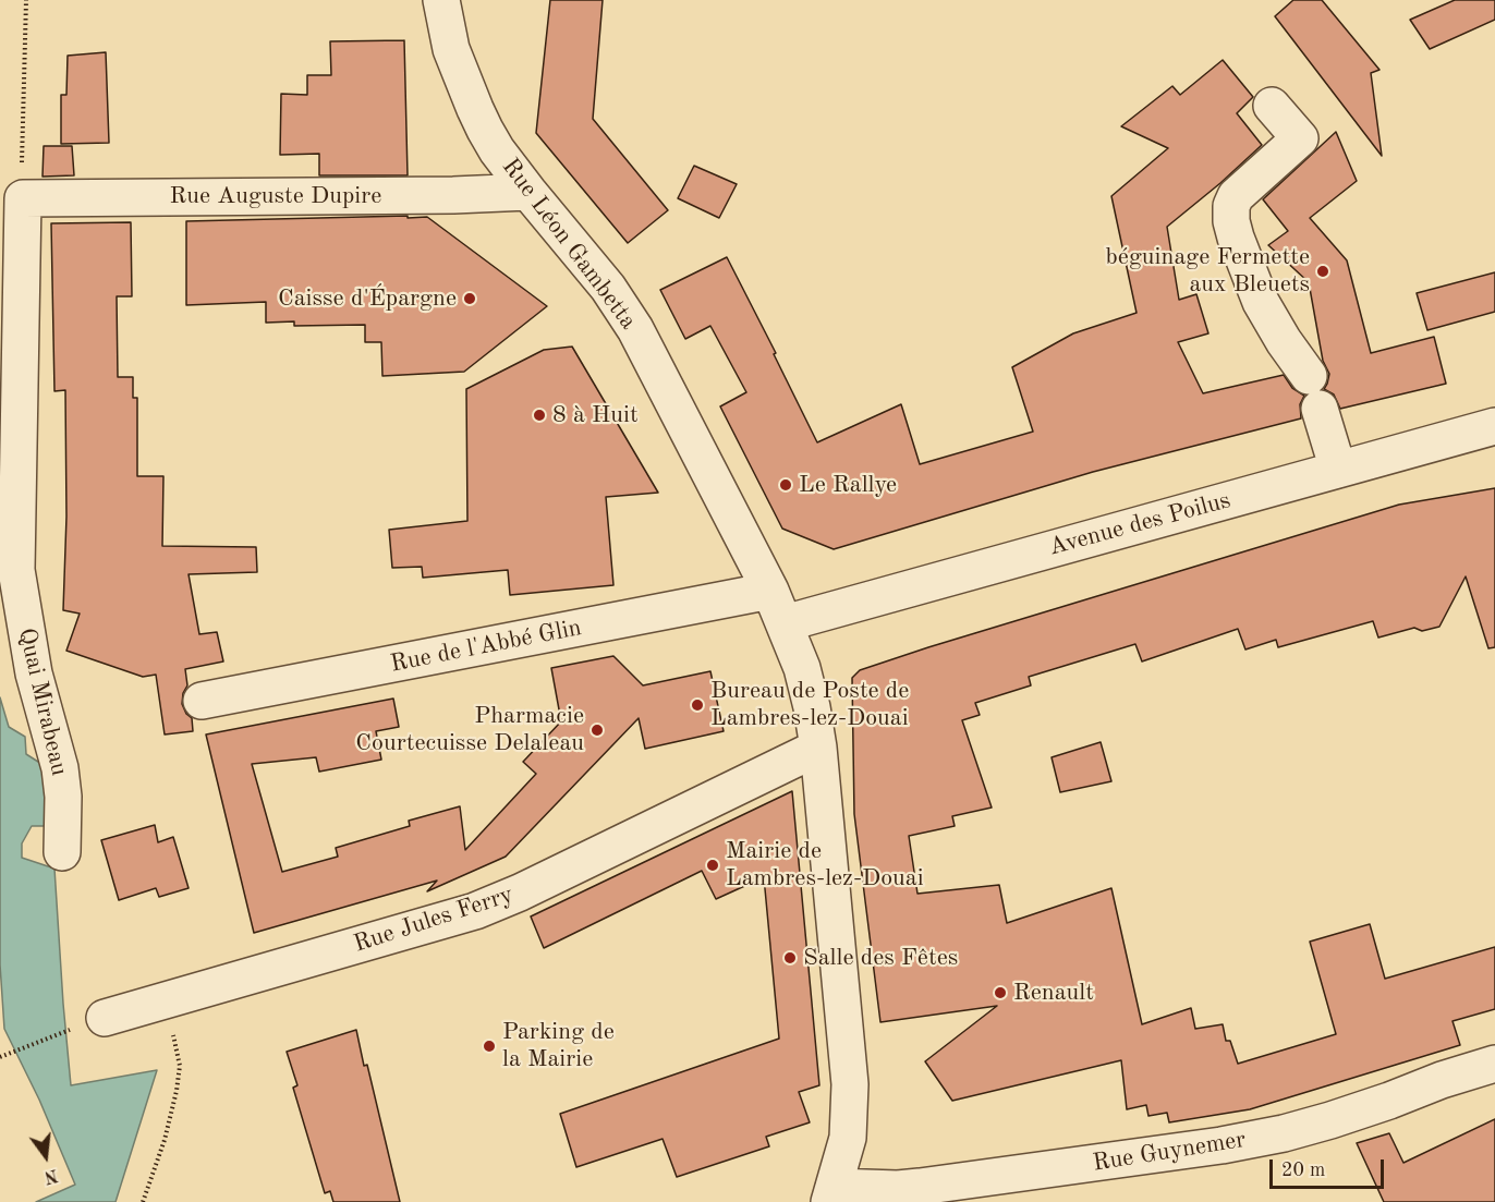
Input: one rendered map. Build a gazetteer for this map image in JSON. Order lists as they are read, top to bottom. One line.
{"streets":{"street":["Rue Auguste Dupire","Rue Léon Gambetta","Avenue des Poilus","Rue de l'Abbé Glin","Quai Mirabeau","Rue Jules Ferry","Rue Guynemer"]},"crossings":[["Rue Auguste Dupire","Rue Léon Gambetta"],["Rue Auguste Dupire","Quai Mirabeau"],["Rue Léon Gambetta","Avenue des Poilus"],["Rue Léon Gambetta","Rue de l'Abbé Glin"],["Rue Léon Gambetta","Rue Jules Ferry"],["Rue Léon Gambetta","Rue Guynemer"]],"places":["béguinage Fermette aux Bleuets","Caisse d'Épargne","8 à Huit","Le Rallye","Bureau de Poste de Lambres-lez-Douai","Pharmacie Courtecuisse Delaleau","Mairie de Lambres-lez-Douai","Salle des Fêtes","Renault","Parking de la Mairie"],"scale_bar":"20 m","north":"bottom"}
